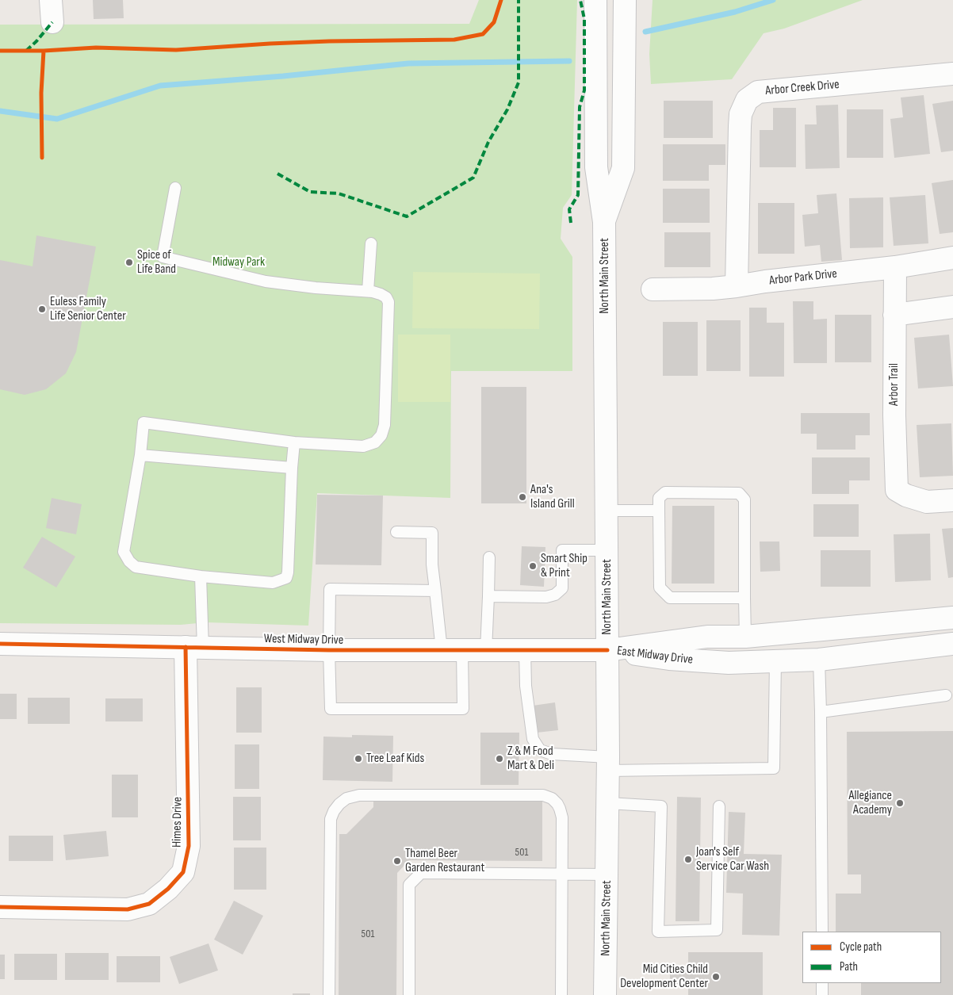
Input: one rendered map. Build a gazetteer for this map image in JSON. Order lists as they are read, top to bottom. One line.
{"streets":{"street":["Arbor Creek Drive","North Main Street","Arbor Park Drive","Arbor Trail","West Midway Drive","East Midway Drive","Himes Drive"]},"crossings":[["Arbor Creek Drive","Arbor Park Drive"],["North Main Street","West Midway Drive"],["North Main Street","East Midway Drive"],["Arbor Park Drive","Arbor Trail"],["West Midway Drive","East Midway Drive"],["West Midway Drive","Himes Drive"]],"parks":["Midway Park"],"places":["Spice of Life Band","Euless Family Life Senior Center","Ana's Island Grill","Smart Ship & Print","Tree Leaf Kids","Z & M Food Mart & Deli","Allegiance Academy","Joan's Self Service Car Wash","Thamel Beer Garden Restaurant","Mid Cities Child Development Center"],"house_numbers":["501","501"],"legend":["Cycle path","Path"]}
